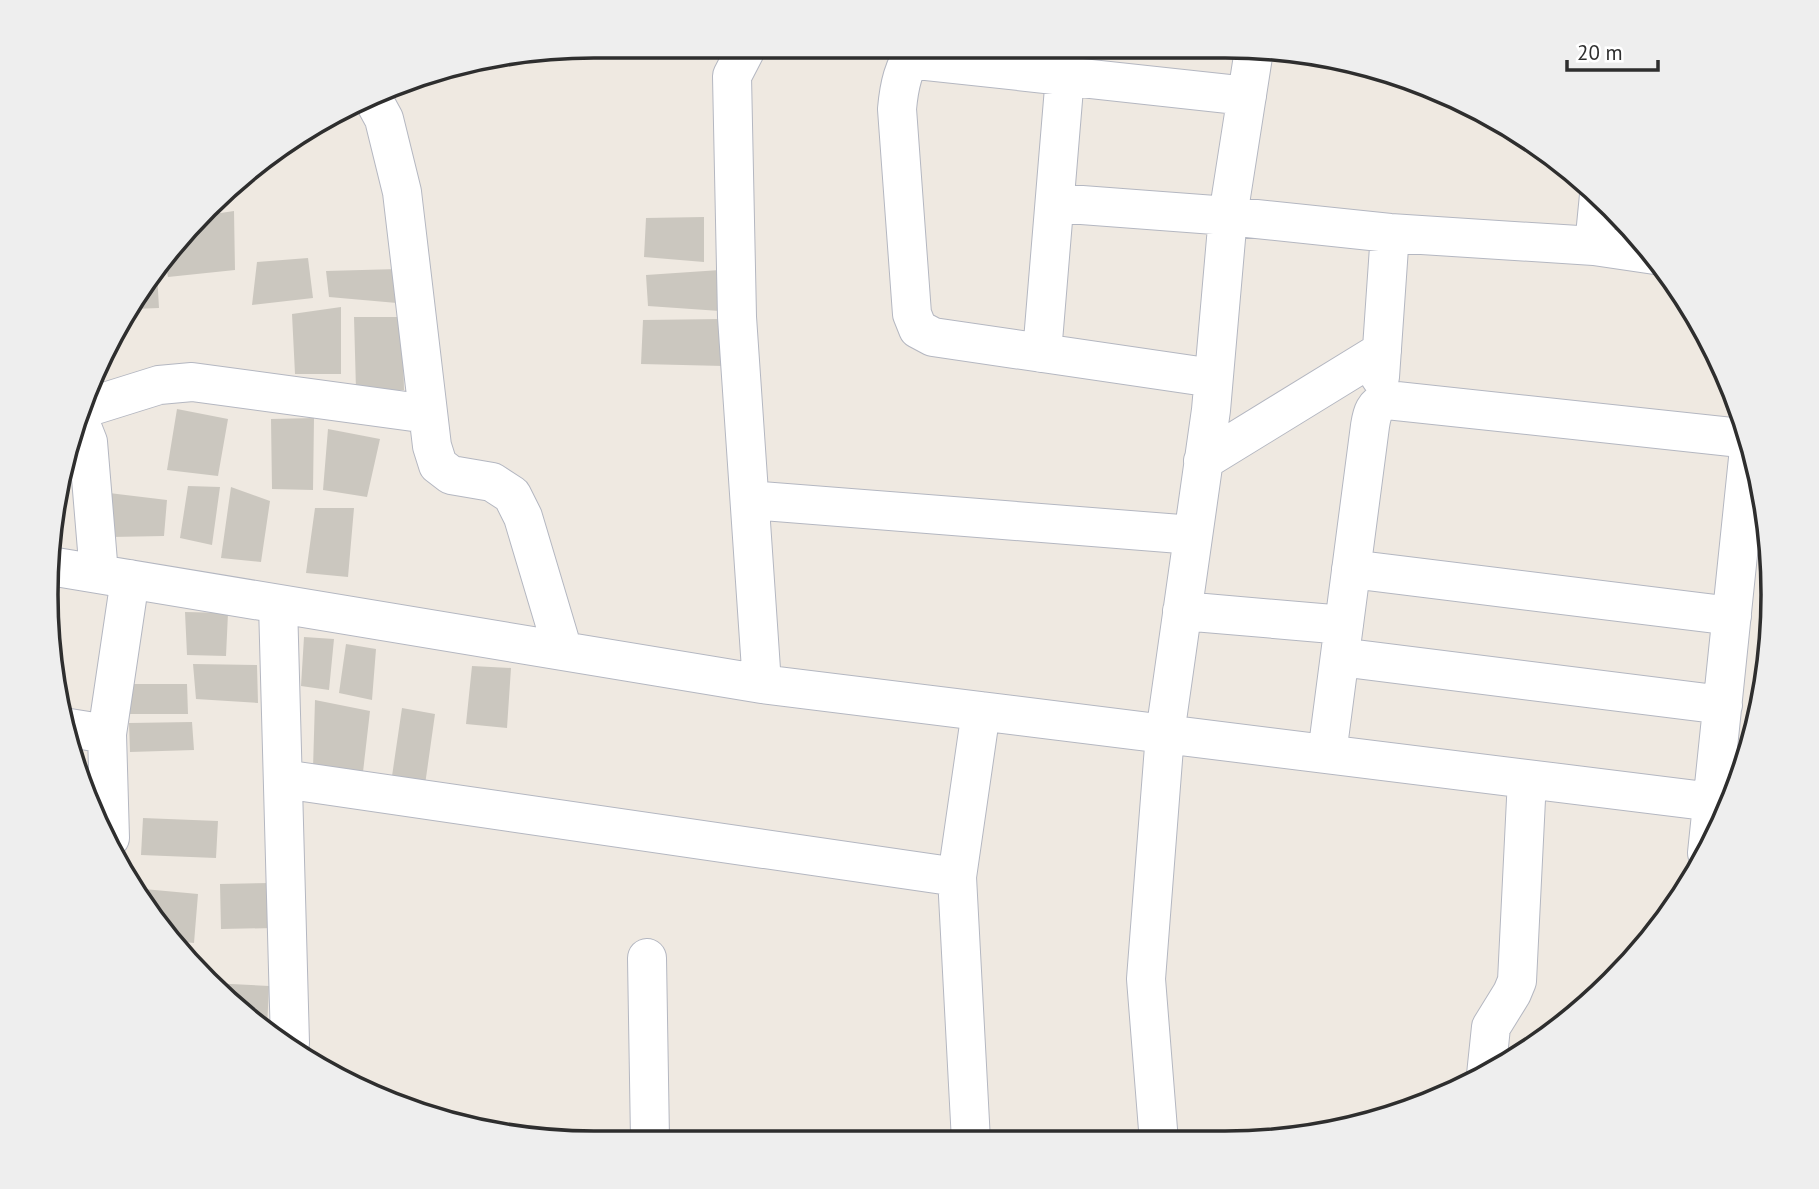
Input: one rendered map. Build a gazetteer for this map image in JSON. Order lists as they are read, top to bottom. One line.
{"scale_bar":"20 m"}
